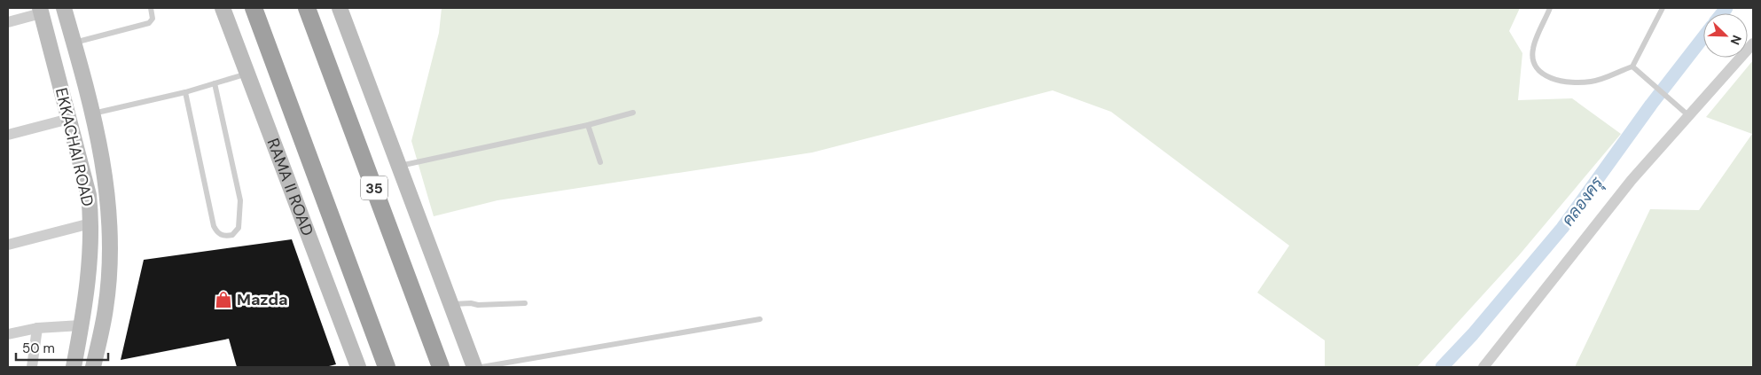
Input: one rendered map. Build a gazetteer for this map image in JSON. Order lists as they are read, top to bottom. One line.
{"streets":{"highway":["RAMA II ROAD","35"],"main road":["EKKACHAI ROAD"]},"water":["คลองครุ"],"places":{"shop":["Mazda"]},"scale_bar":"50 m","north":"bottom right"}
